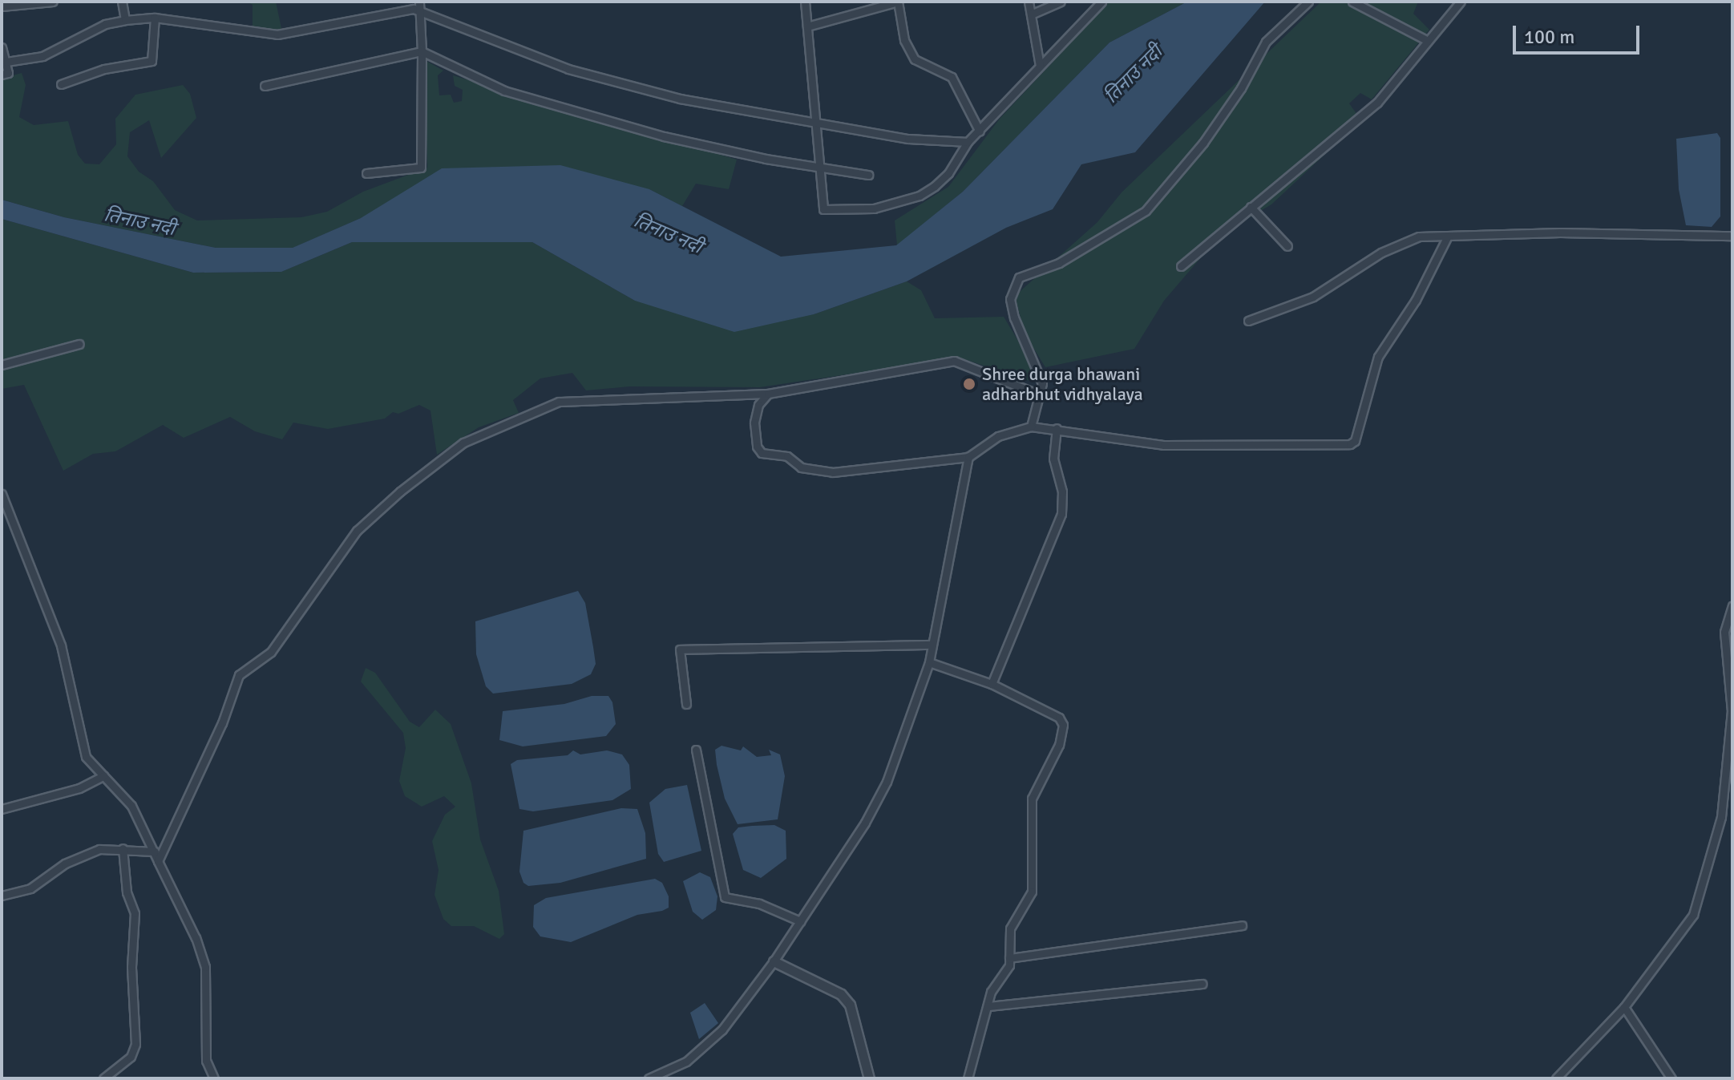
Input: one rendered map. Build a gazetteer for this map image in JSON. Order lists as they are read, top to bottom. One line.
{"water":["तिनाउ नदी"],"places":["Shree durga bhawani adharbhut vidhyalaya"],"scale_bar":"100 m"}
